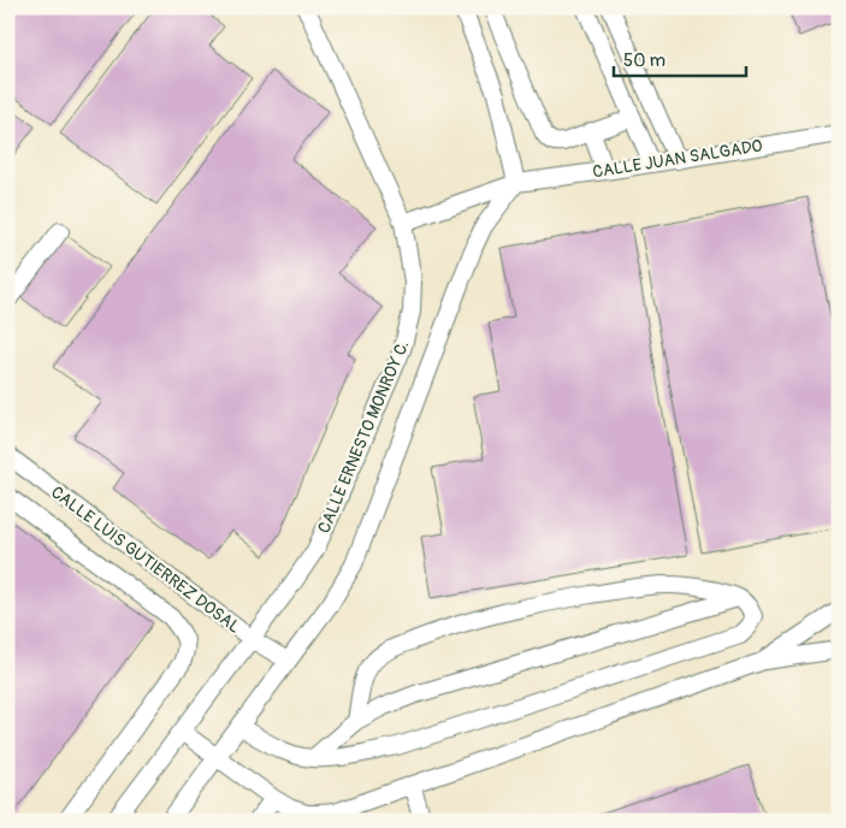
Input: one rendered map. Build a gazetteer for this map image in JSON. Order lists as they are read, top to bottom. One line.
{"streets":{"street":["CALLE JUAN SALGADO","CALLE ERNESTO MONROY C.","CALLE LUIS GUTIERREZ DOSAL"]},"crossings":[["CALLE JUAN SALGADO","CALLE ERNESTO MONROY C."],["CALLE ERNESTO MONROY C.","CALLE LUIS GUTIERREZ DOSAL"]],"scale_bar":"50 m"}
